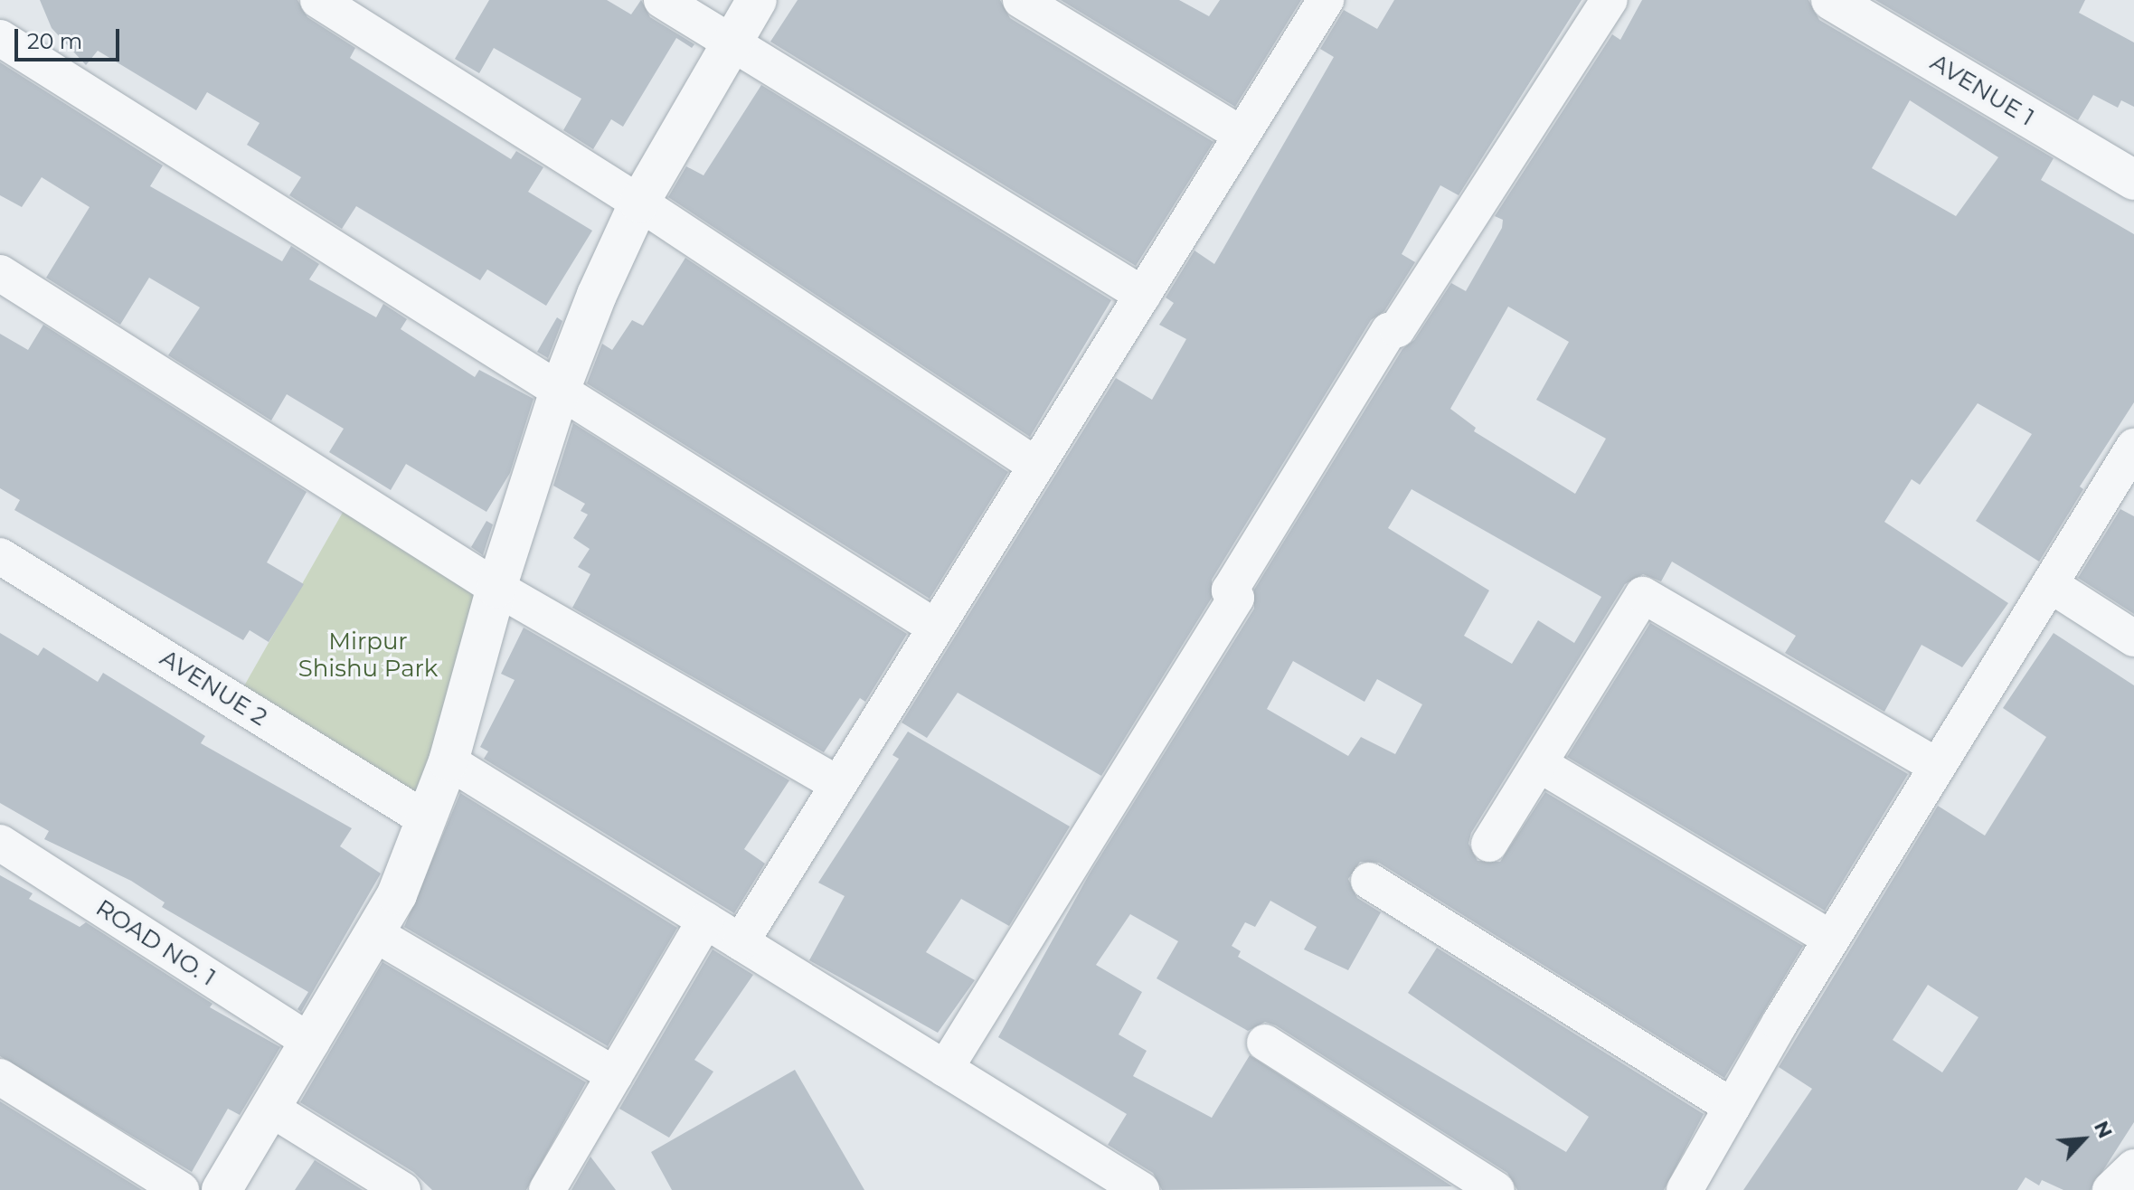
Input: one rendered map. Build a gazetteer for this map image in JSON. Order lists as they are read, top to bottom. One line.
{"streets":{"street":["AVENUE 1","AVENUE 2","ROAD NO. 1"]},"parks":["Mirpur Shishu Park"],"scale_bar":"20 m","north":"top right"}
